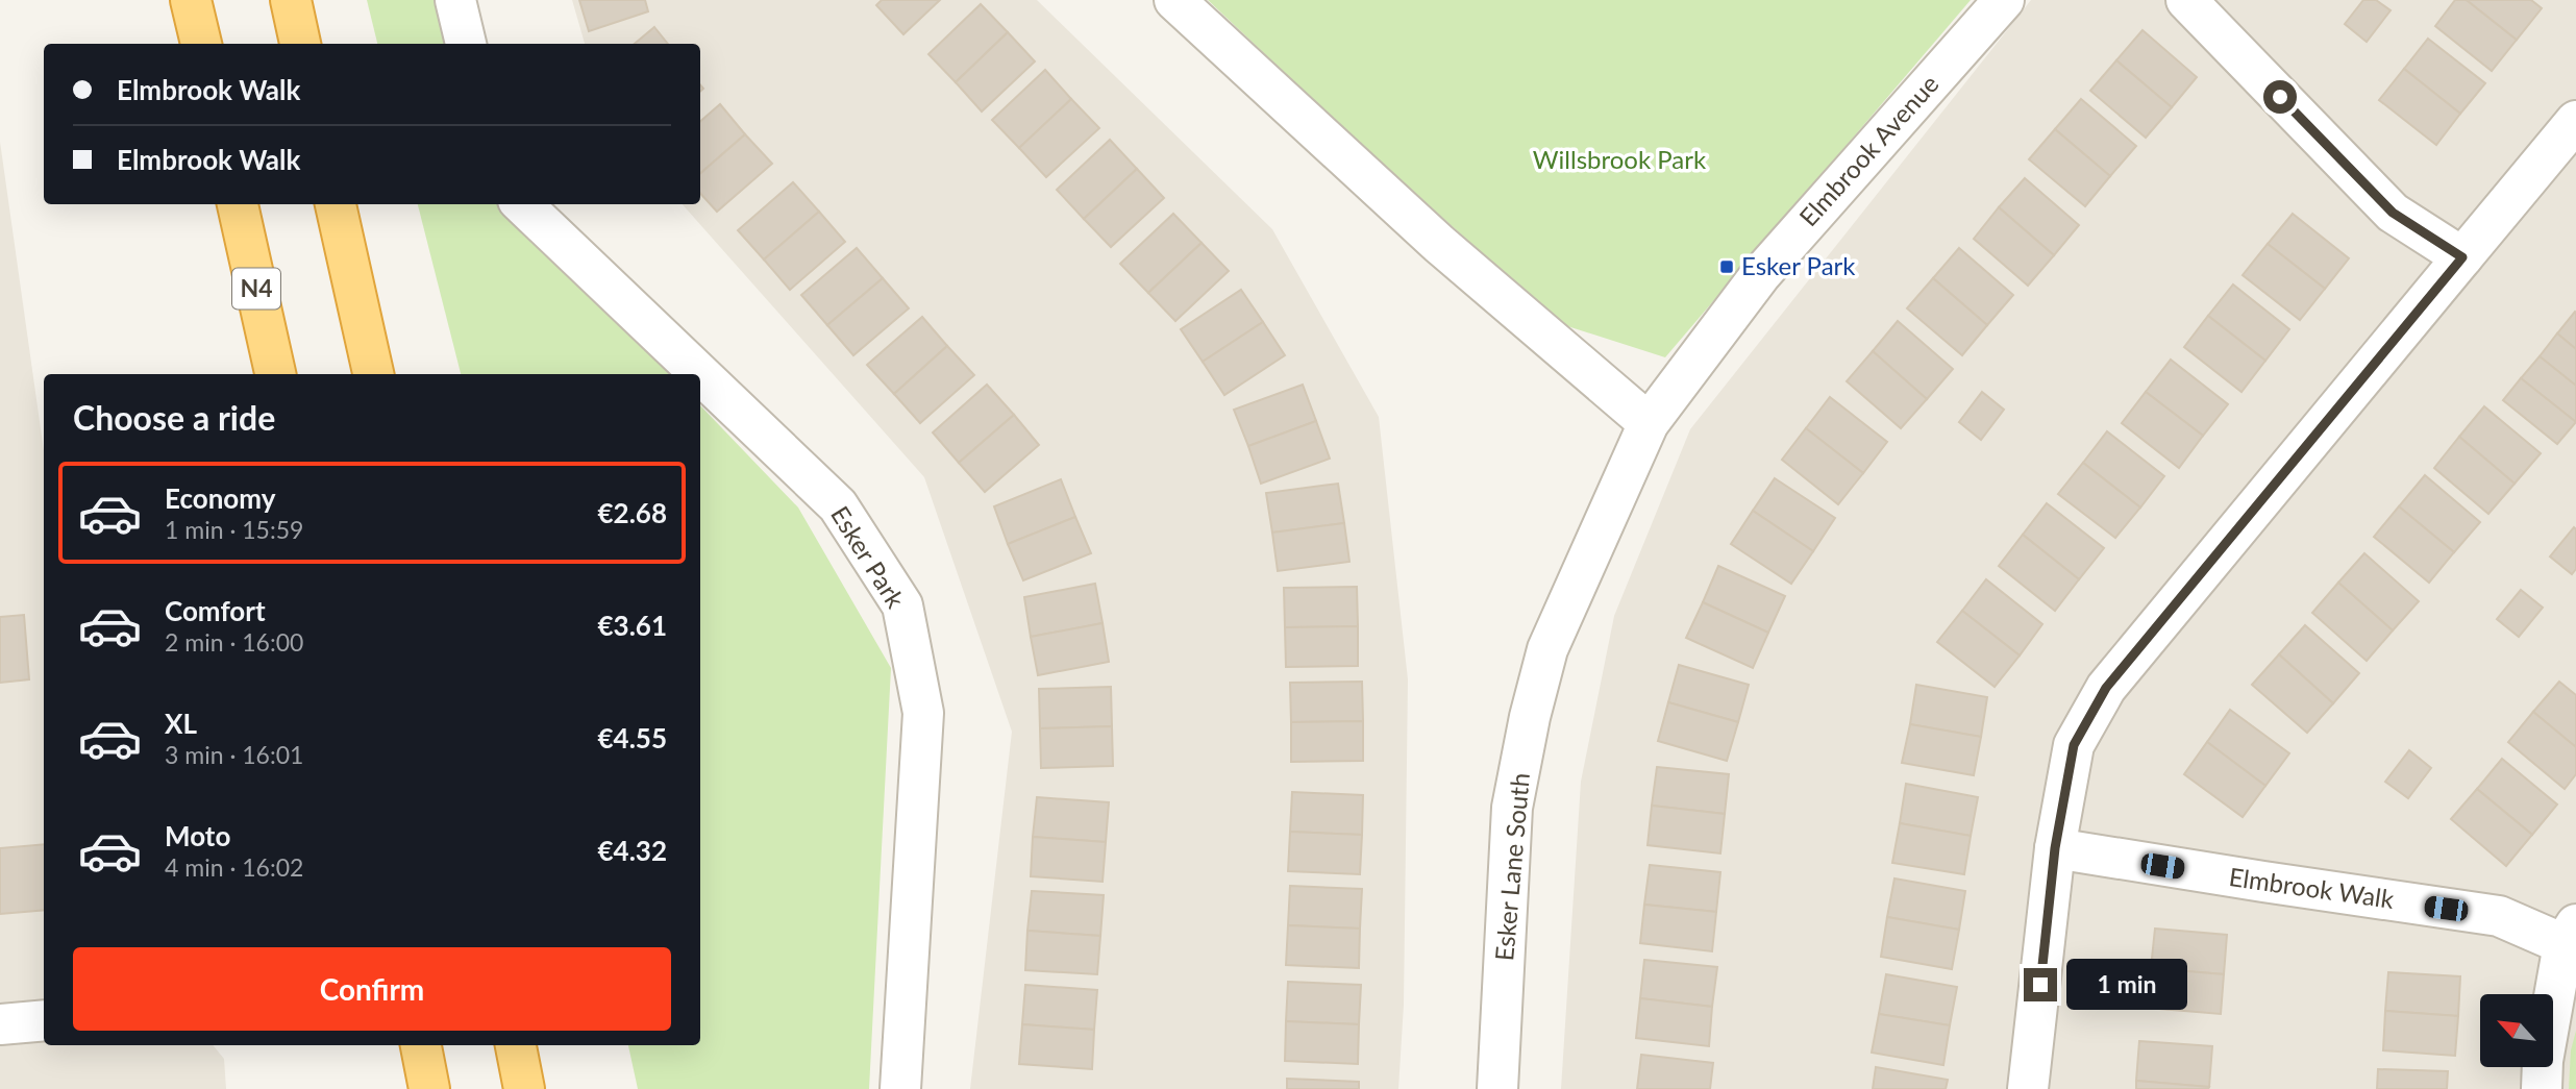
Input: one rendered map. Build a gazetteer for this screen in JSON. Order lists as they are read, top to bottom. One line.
{"streets":{"highway":["N4"],"street":["Elmbrook Avenue","Esker Park","Esker Lane South","Elmbrook Walk"]},"crossings":[["Elmbrook Avenue","Esker Lane South"]],"parks":["Willsbrook Park"],"places":{"transit":["Esker Park"]},"north":"top left","page":{"banner":["Elmbrook Walk","Elmbrook Walk"],"heading":"Choose a ride","list":[{"name":"Economy","note":"1 min · 15:59","value":"€2.68"},{"name":"Comfort","note":"2 min · 16:00","value":"€3.61"},{"name":"XL","note":"3 min · 16:01","value":"€4.55"},{"name":"Moto","note":"4 min · 16:02","value":"€4.32"}],"buttons":"Confirm","bubble":"1 min"}}
